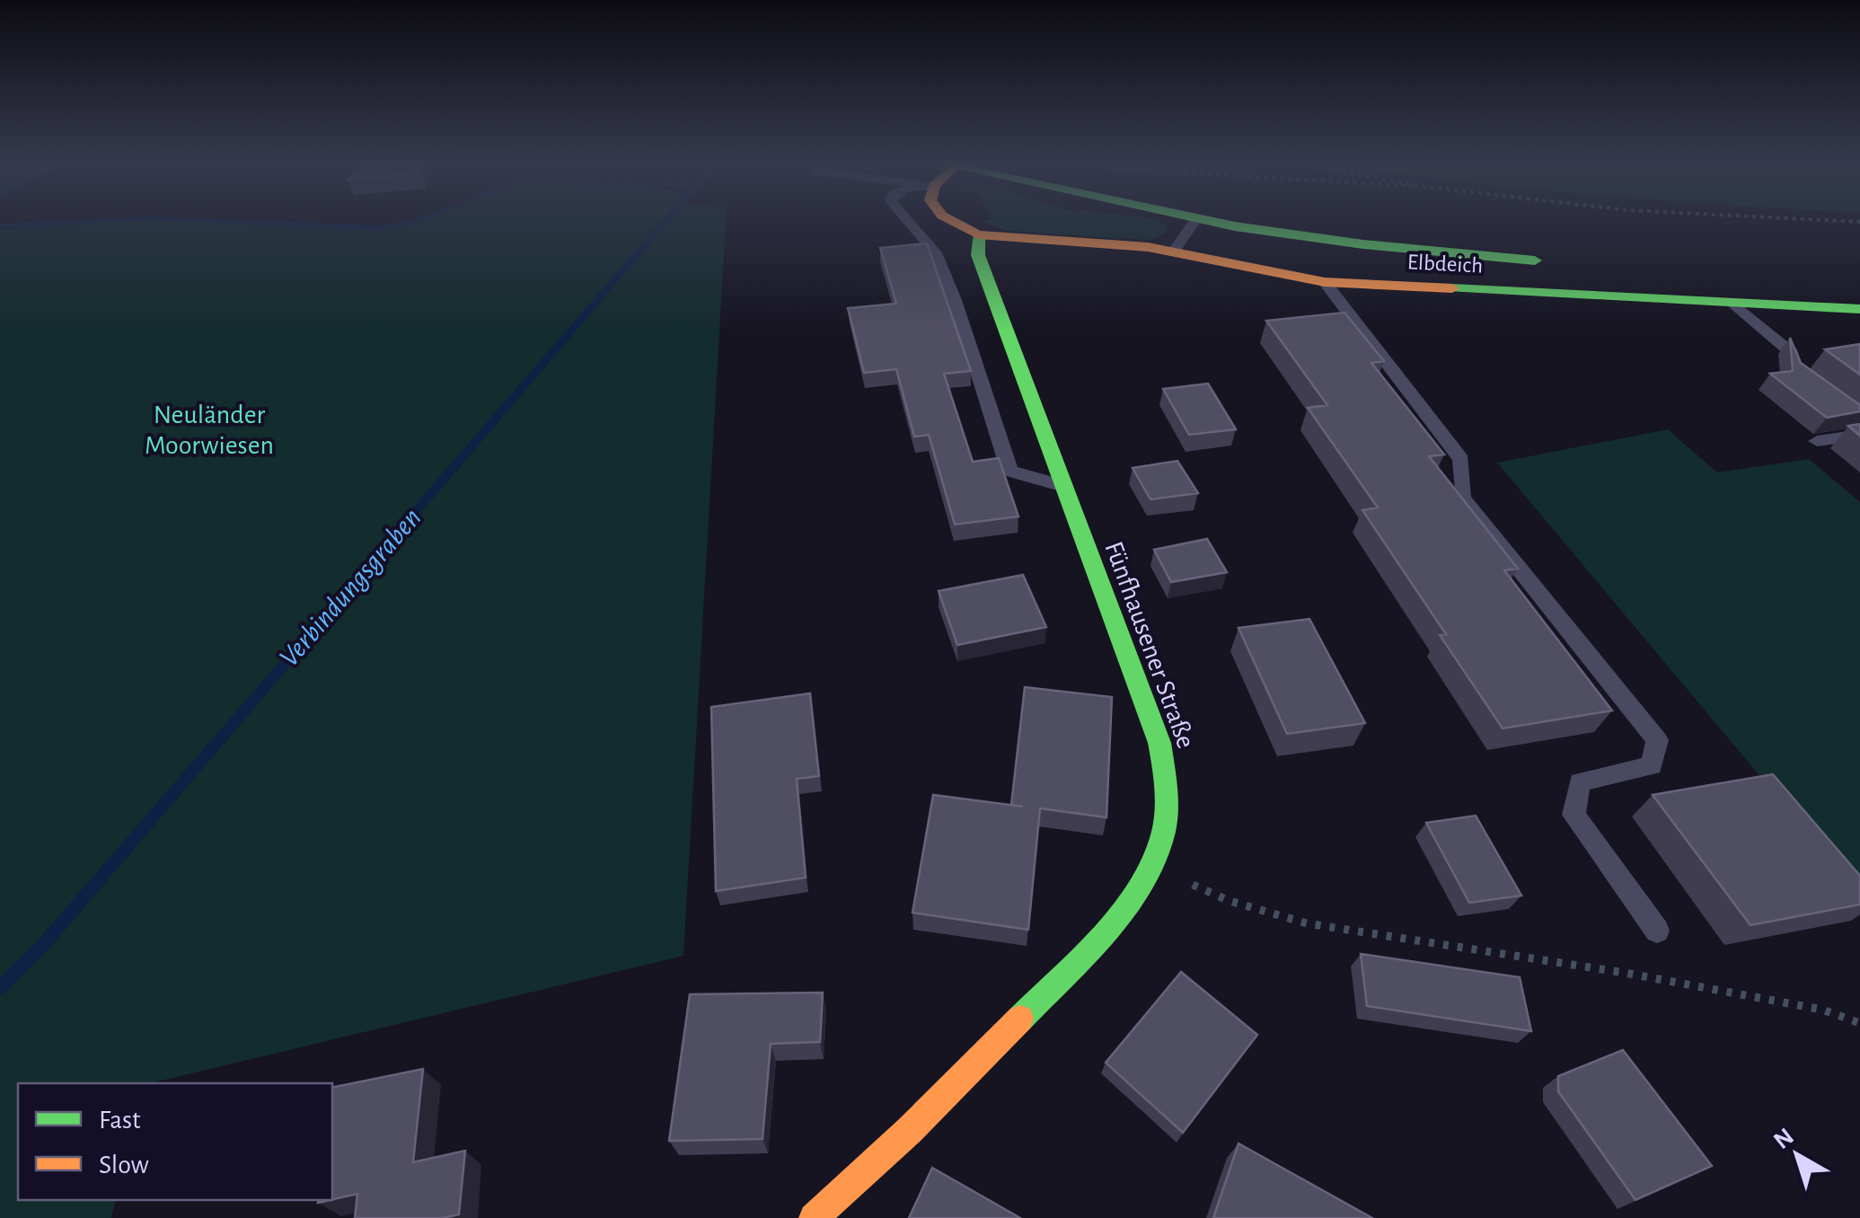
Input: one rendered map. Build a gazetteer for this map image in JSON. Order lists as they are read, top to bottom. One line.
{"streets":{"street":["Elbdeich","Fünfhausener Straße"]},"crossings":[["Elbdeich","Fünfhausener Straße"]],"water":["Verbindungsgraben"],"parks":["Neuländer Moorwiesen"],"legend":["Fast","Slow"],"north":"top left"}
